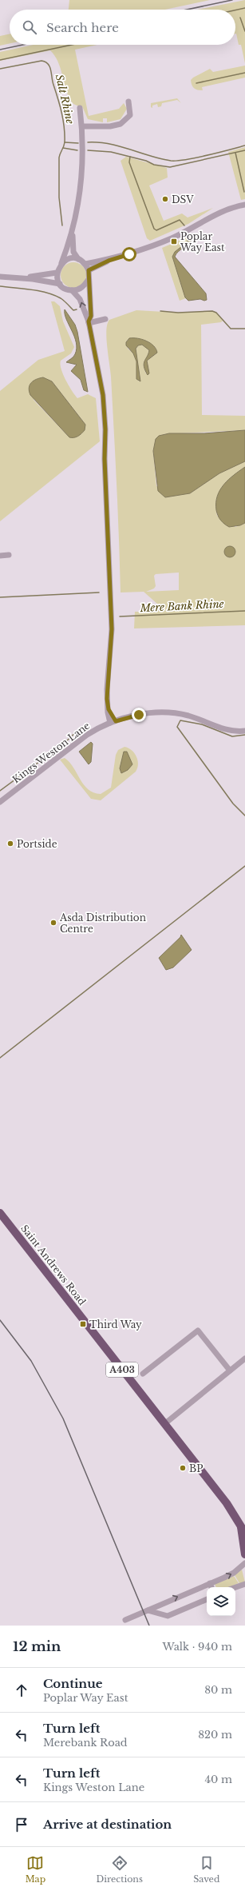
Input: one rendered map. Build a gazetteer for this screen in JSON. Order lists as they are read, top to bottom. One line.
{"streets":{"highway":["Saint Andrews Road","A403"],"street":["Kings Weston Lane"]},"water":["Salt Rhine","Mere Bank Rhine"],"places":{"other":["DSV","Portside","Asda Distribution Centre","BP"],"transit":["Poplar Way East","Third Way"]},"page":{"search":"Search here","heading":["12 min","Walk · 940 m"],"list":[["Continue","Poplar Way East","80 m"],["Turn left","Merebank Road","820 m"],["Turn left","Kings Weston Lane","40 m"],"Arrive at destination"],"nav":["Map","Directions","Saved"]}}
